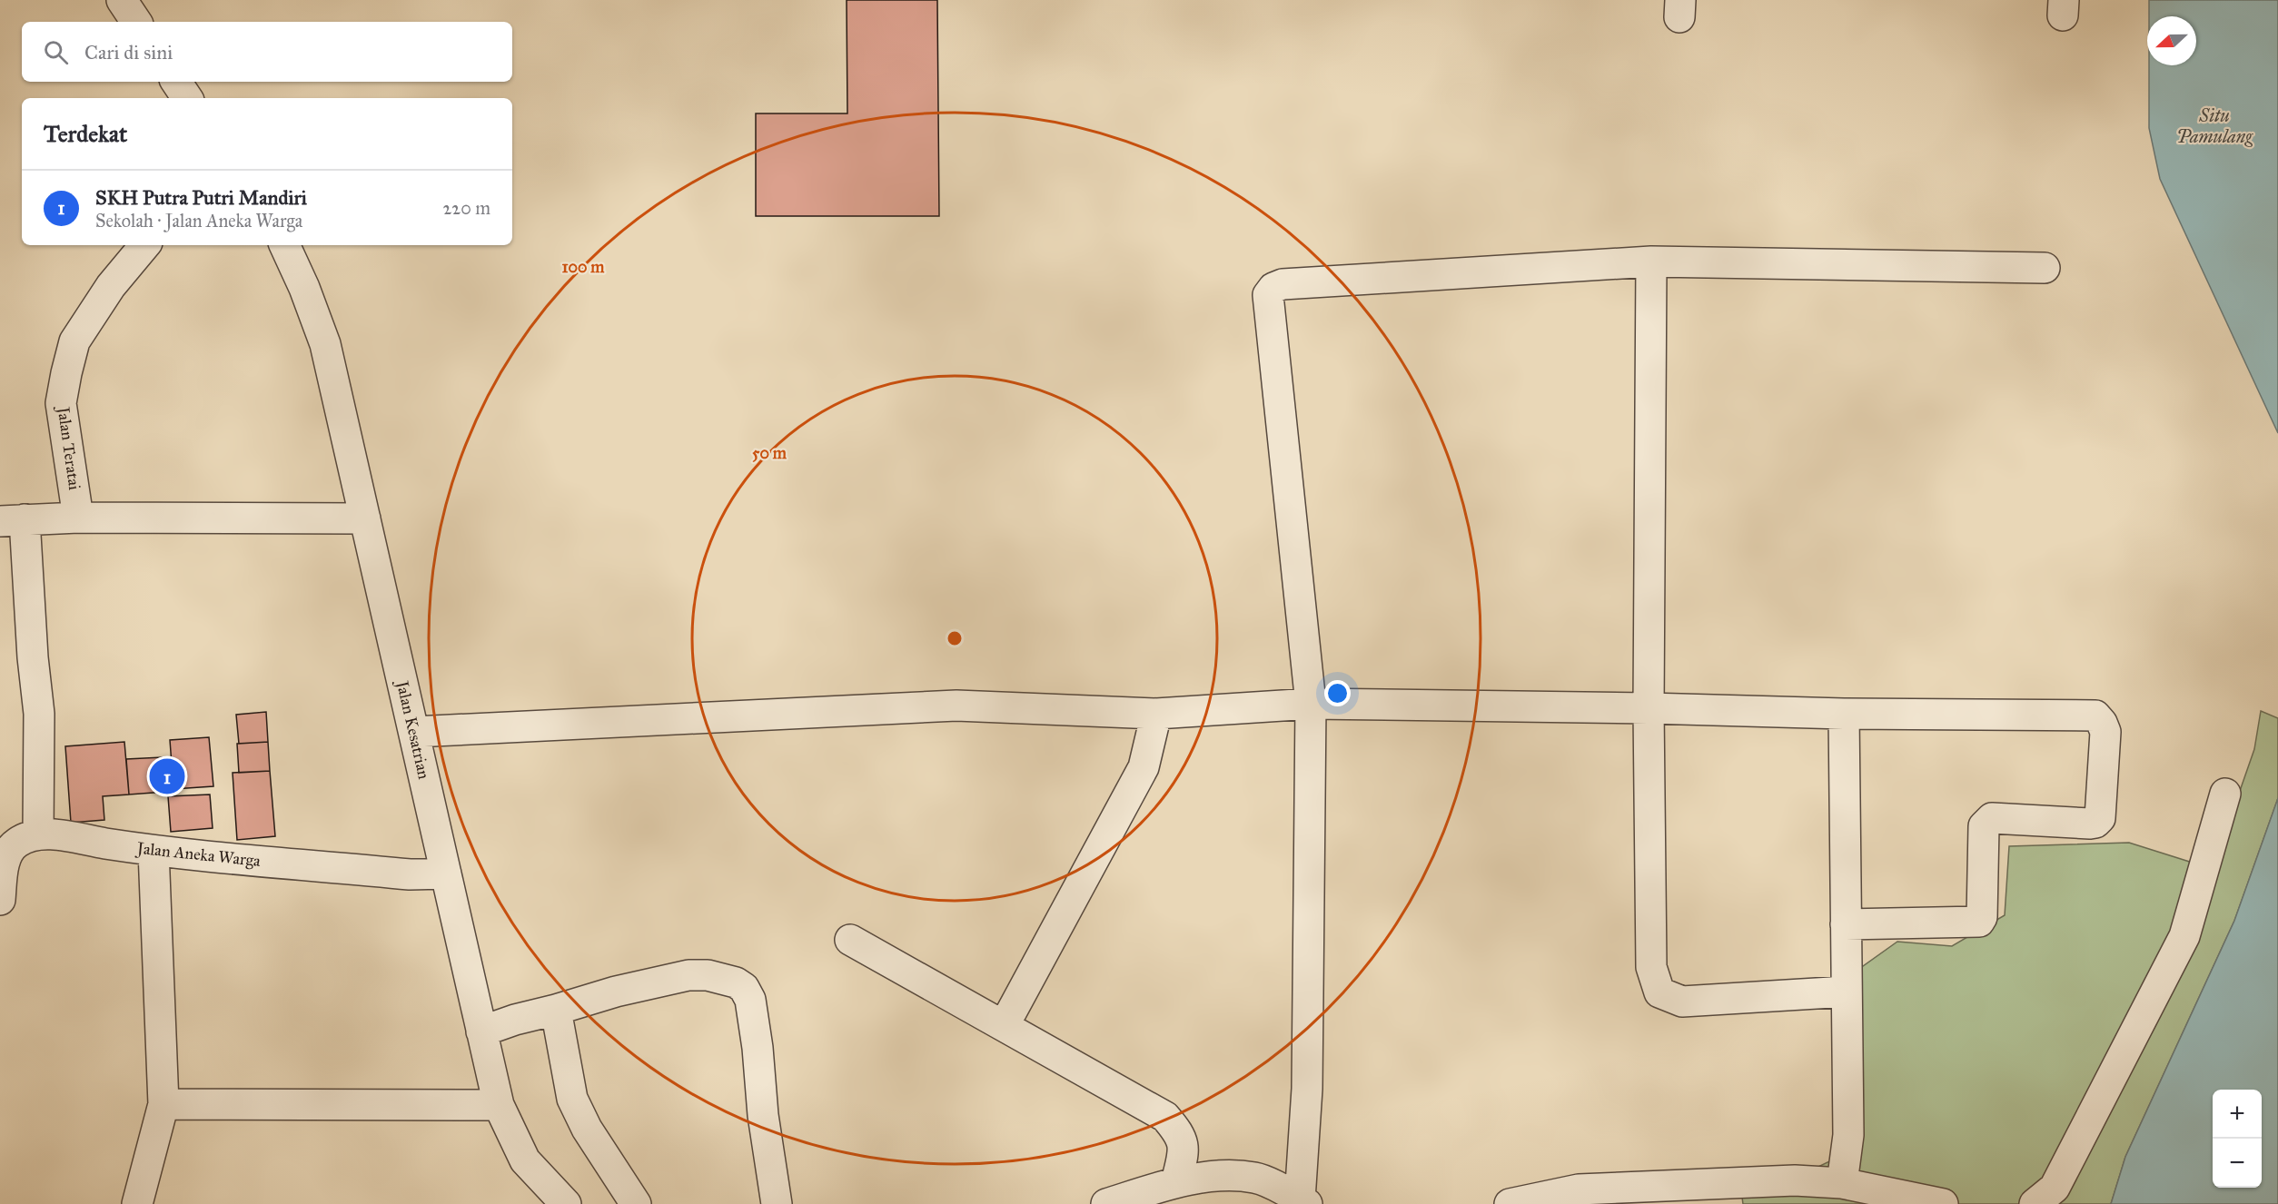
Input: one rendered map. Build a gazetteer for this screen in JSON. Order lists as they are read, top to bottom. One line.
{"streets":{"street":["Jalan Teratai","Jalan Kesatrian","Jalan Aneka Warga"]},"crossings":[["Jalan Kesatrian","Jalan Aneka Warga"]],"water":["Situ Pamulang"],"north":"left","page":{"search":"Cari di sini","heading":"Terdekat","list":[{"mark":"1","name":"SKH Putra Putri Mandiri","note":"Sekolah · Jalan Aneka Warga","value":"220 m"}],"pins":"1","map_buttons":["+","−"]},"rings":["100 m","50 m"]}
